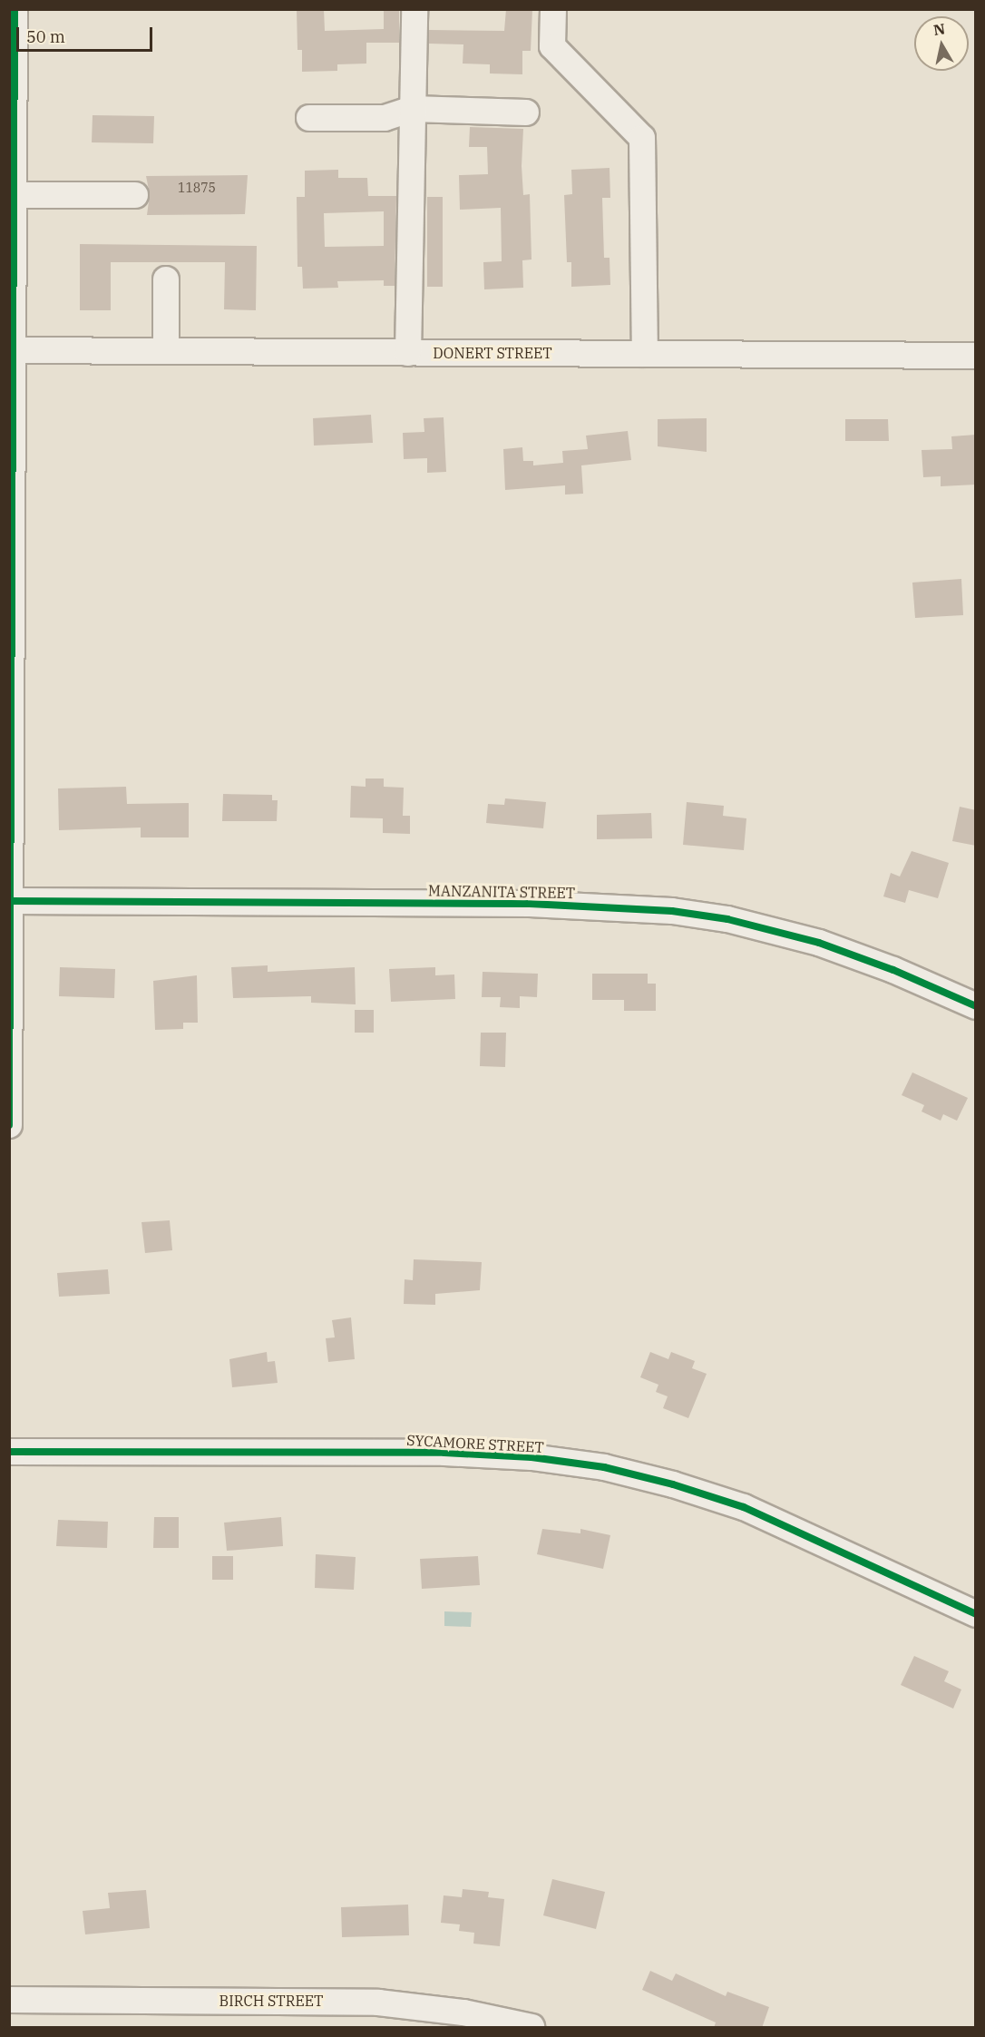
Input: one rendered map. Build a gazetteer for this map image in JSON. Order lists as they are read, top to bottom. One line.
{"streets":{"street":["DONERT STREET","MANZANITA STREET","SYCAMORE STREET","BIRCH STREET"]},"house_numbers":["11875"],"scale_bar":"50 m","north":"top"}
